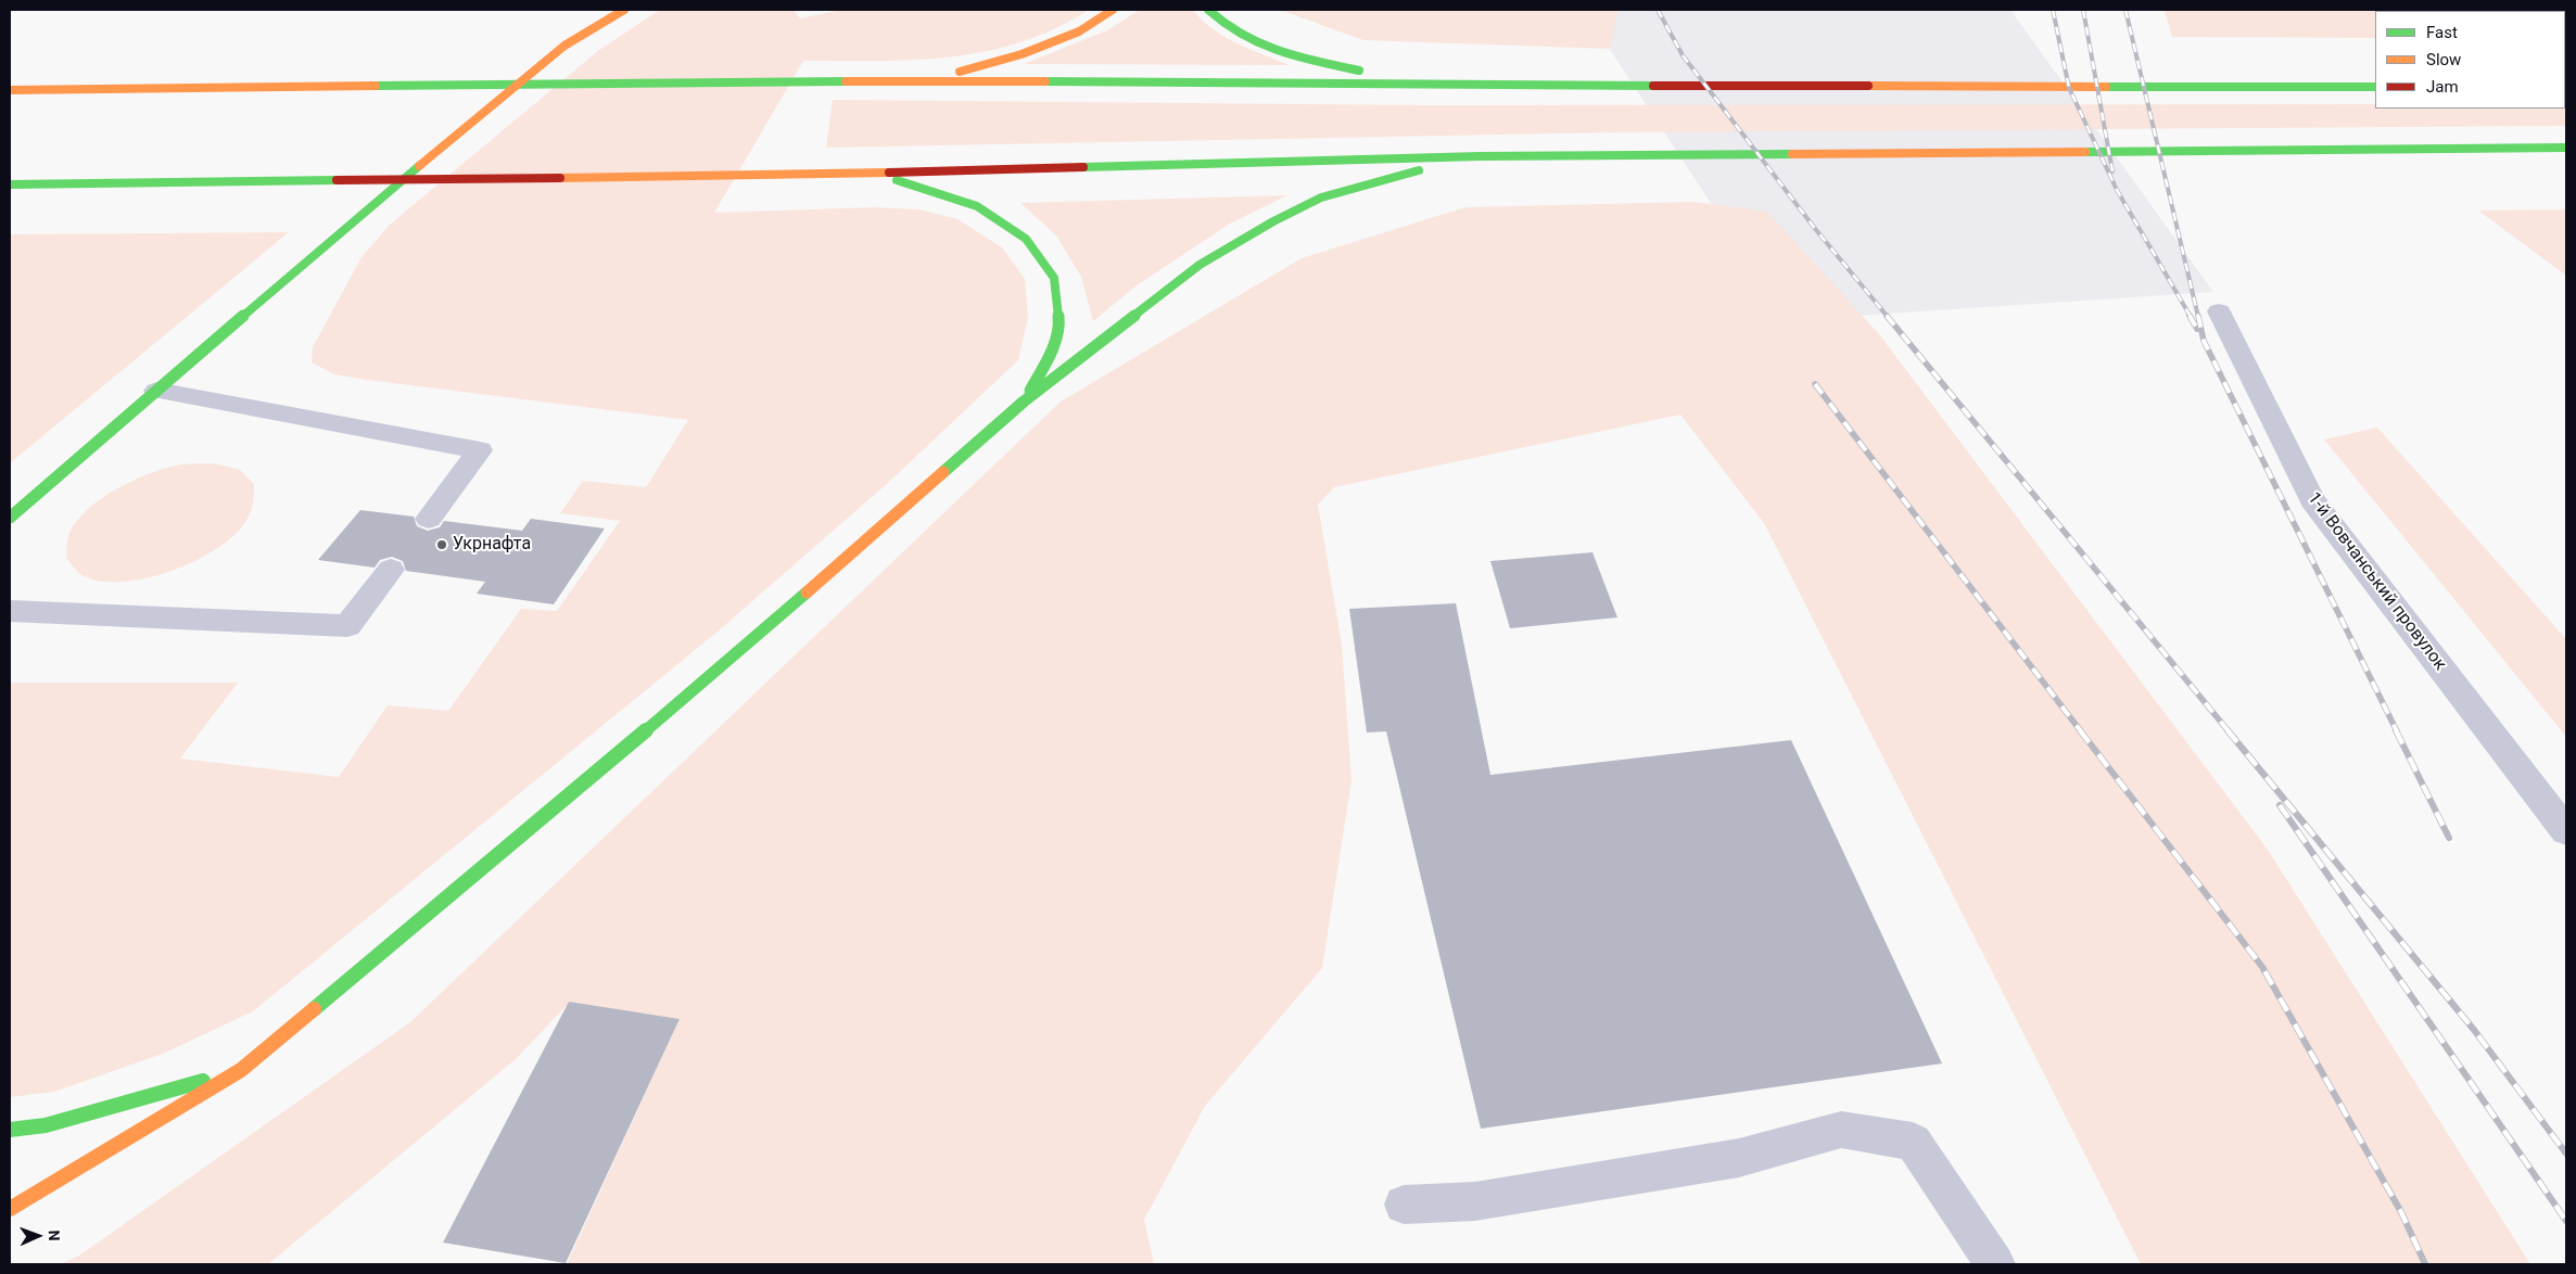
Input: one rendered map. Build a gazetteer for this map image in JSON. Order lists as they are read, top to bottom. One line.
{"streets":{"street":["1-й Вовчанський провулок"]},"places":["Укрнафта"],"legend":["Fast","Slow","Jam"],"north":"right"}
